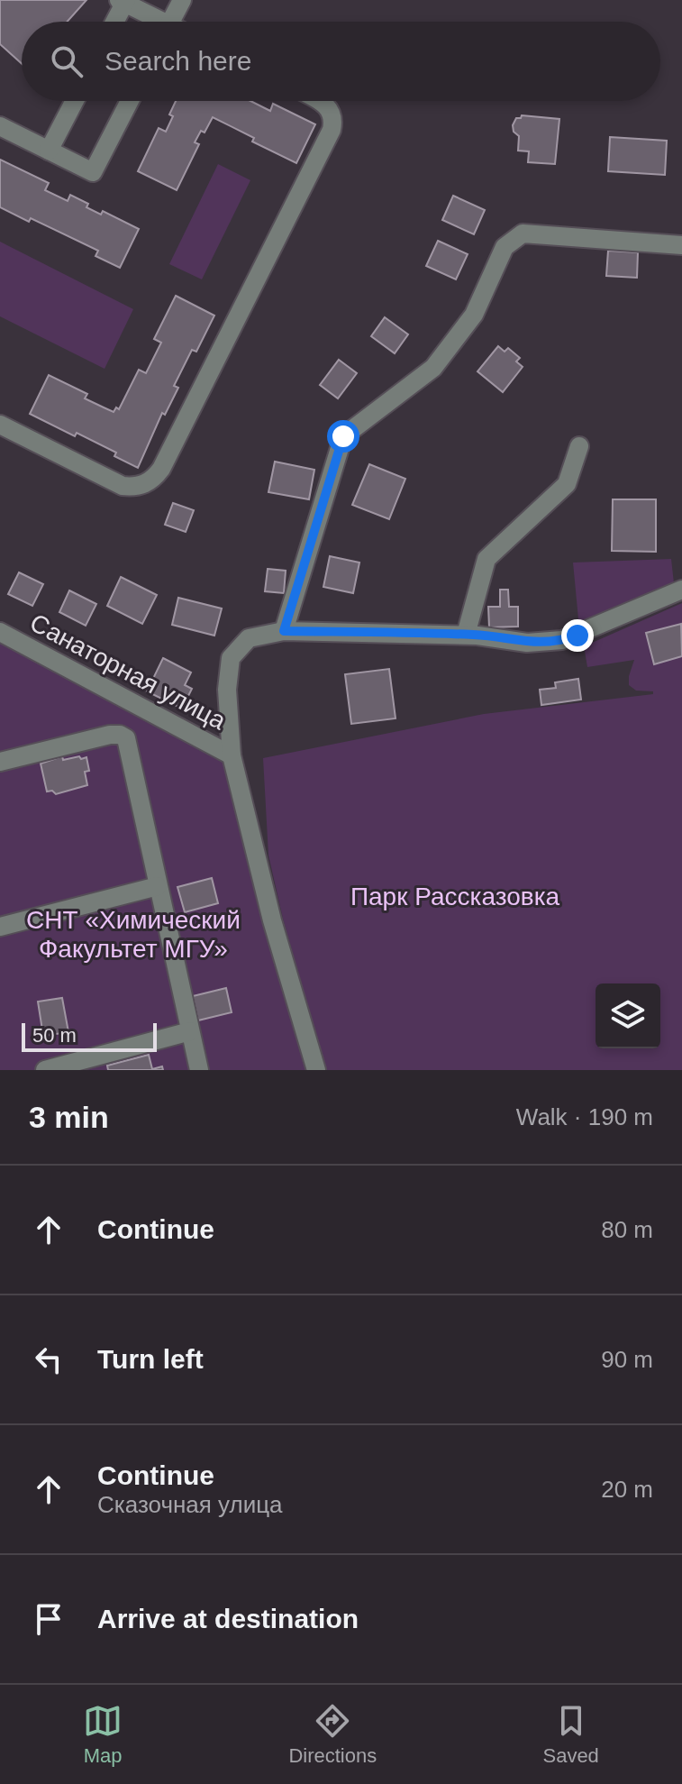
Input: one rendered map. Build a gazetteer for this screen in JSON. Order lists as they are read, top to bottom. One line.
{"streets":{"street":["Санаторная улица"]},"parks":["Парк Рассказовка","СНТ «Химический Факультет МГУ»"],"scale_bar":"50 m","page":{"search":"Search here","scale":"50 m","heading":["3 min","Walk · 190 m"],"list":[["Continue","80 m"],["Turn left","90 m"],["Continue","Сказочная улица","20 m"],"Arrive at destination"],"nav":["Map","Directions","Saved"]}}
